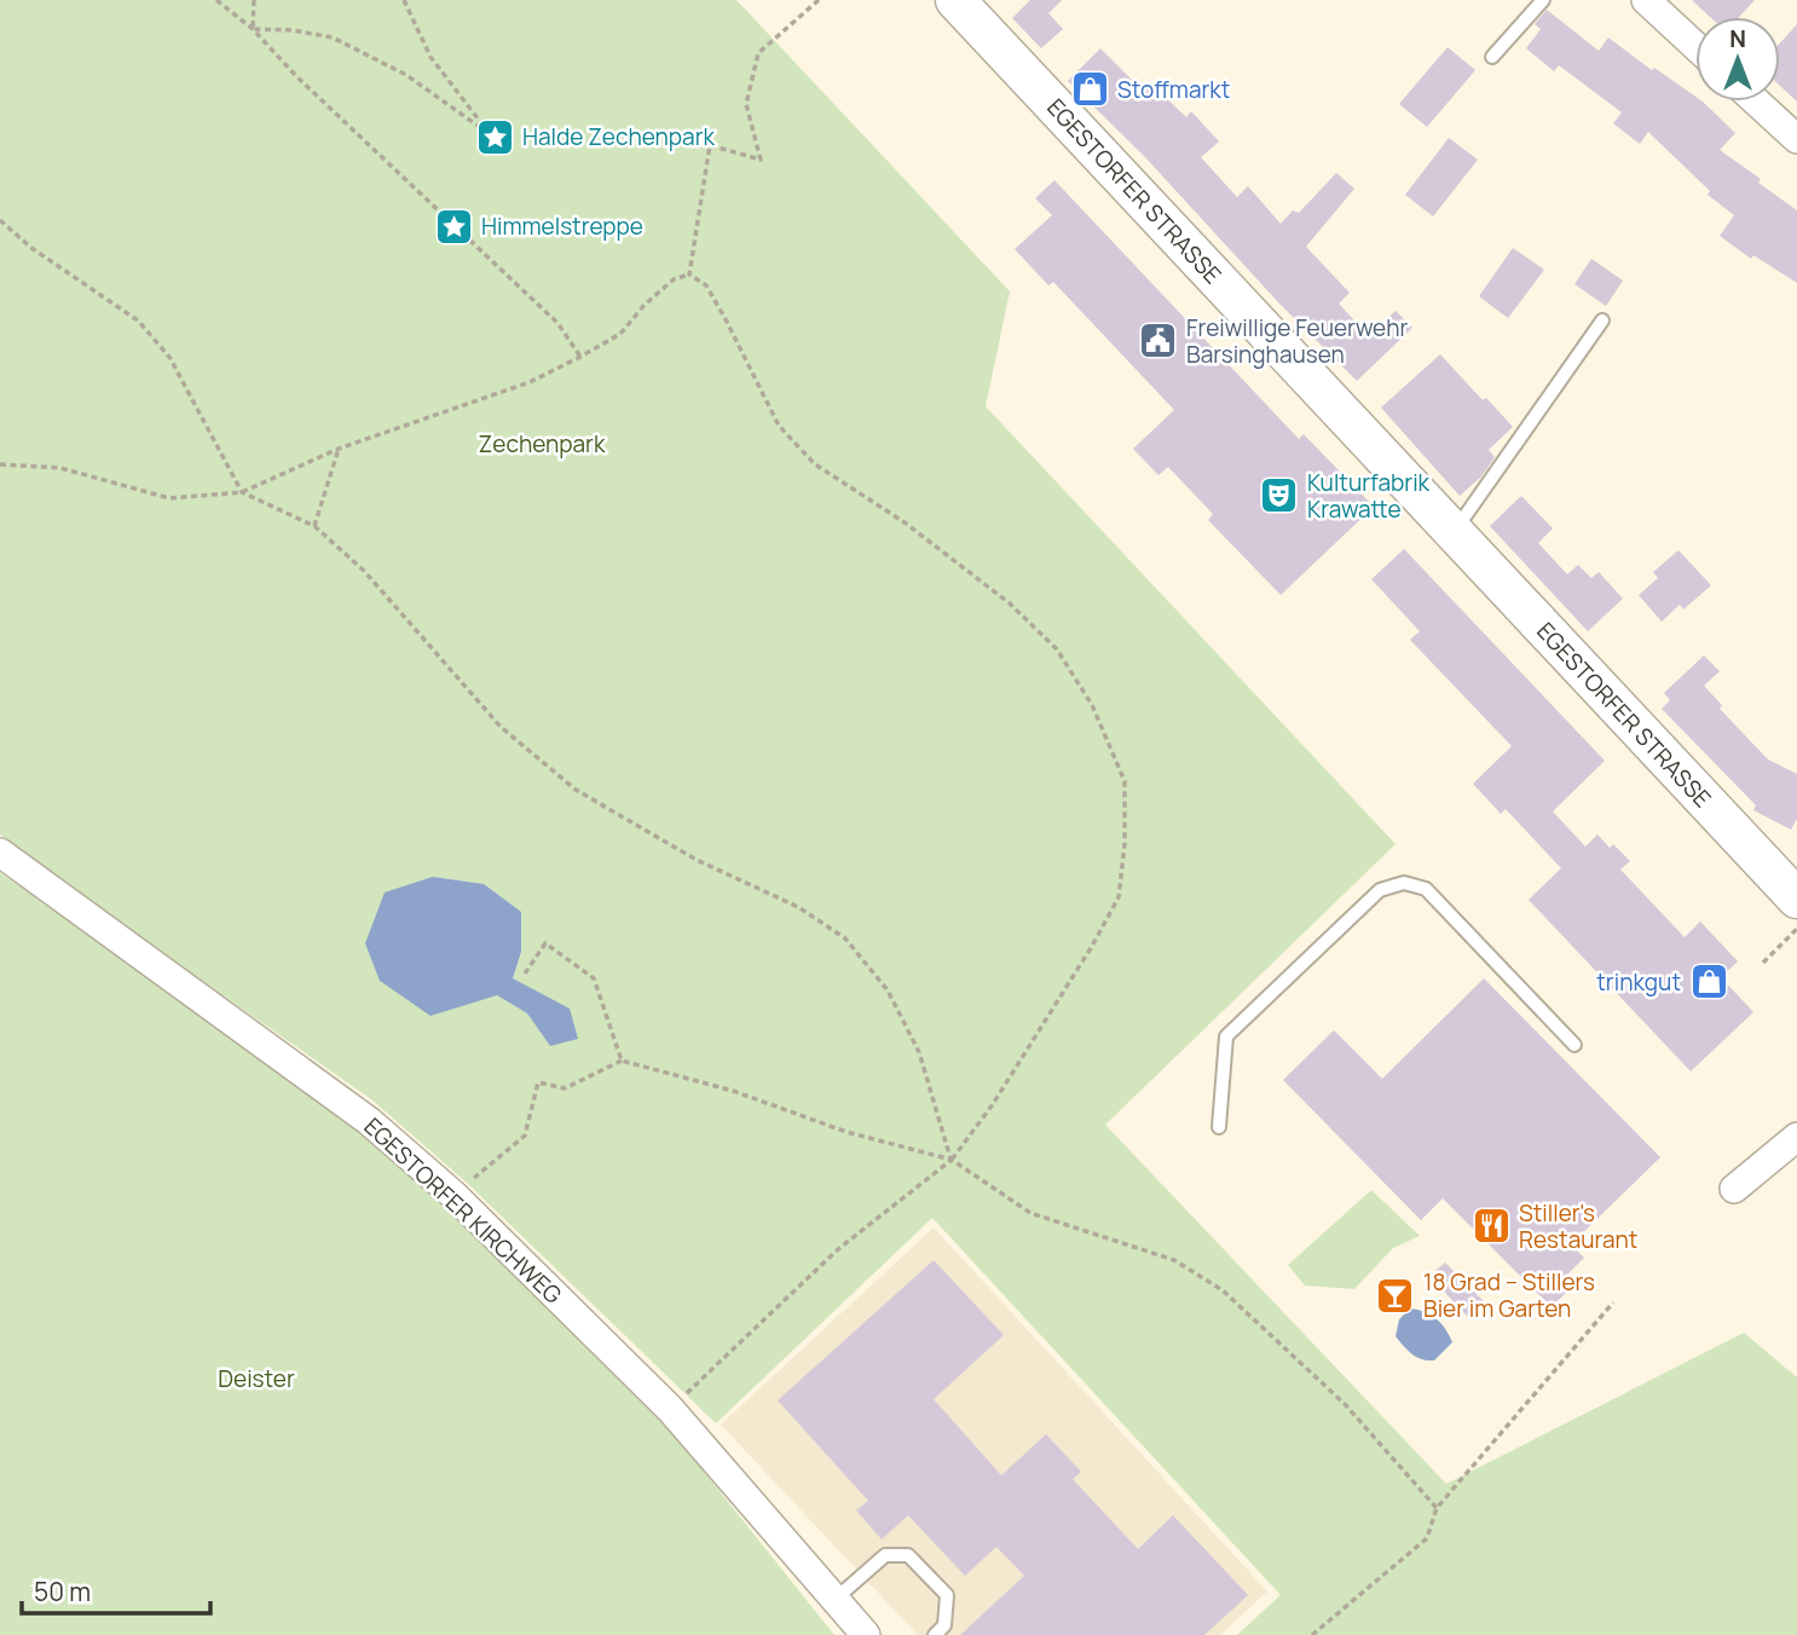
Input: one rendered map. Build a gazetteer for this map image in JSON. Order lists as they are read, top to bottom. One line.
{"streets":{"main road":["EGESTORFER STRASSE"],"street":["EGESTORFER KIRCHWEG"]},"parks":["Zechenpark","Deister"],"places":{"shop":["Stoffmarkt","trinkgut"],"place":["Halde Zechenpark","Himmelstreppe"],"public building":["Freiwillige Feuerwehr Barsinghausen"],"theatre":["Kulturfabrik Krawatte"],"restaurant":["Stiller's Restaurant"],"bar":["18 Grad – Stillers Bier im Garten"]},"scale_bar":"50 m","north":"top"}
